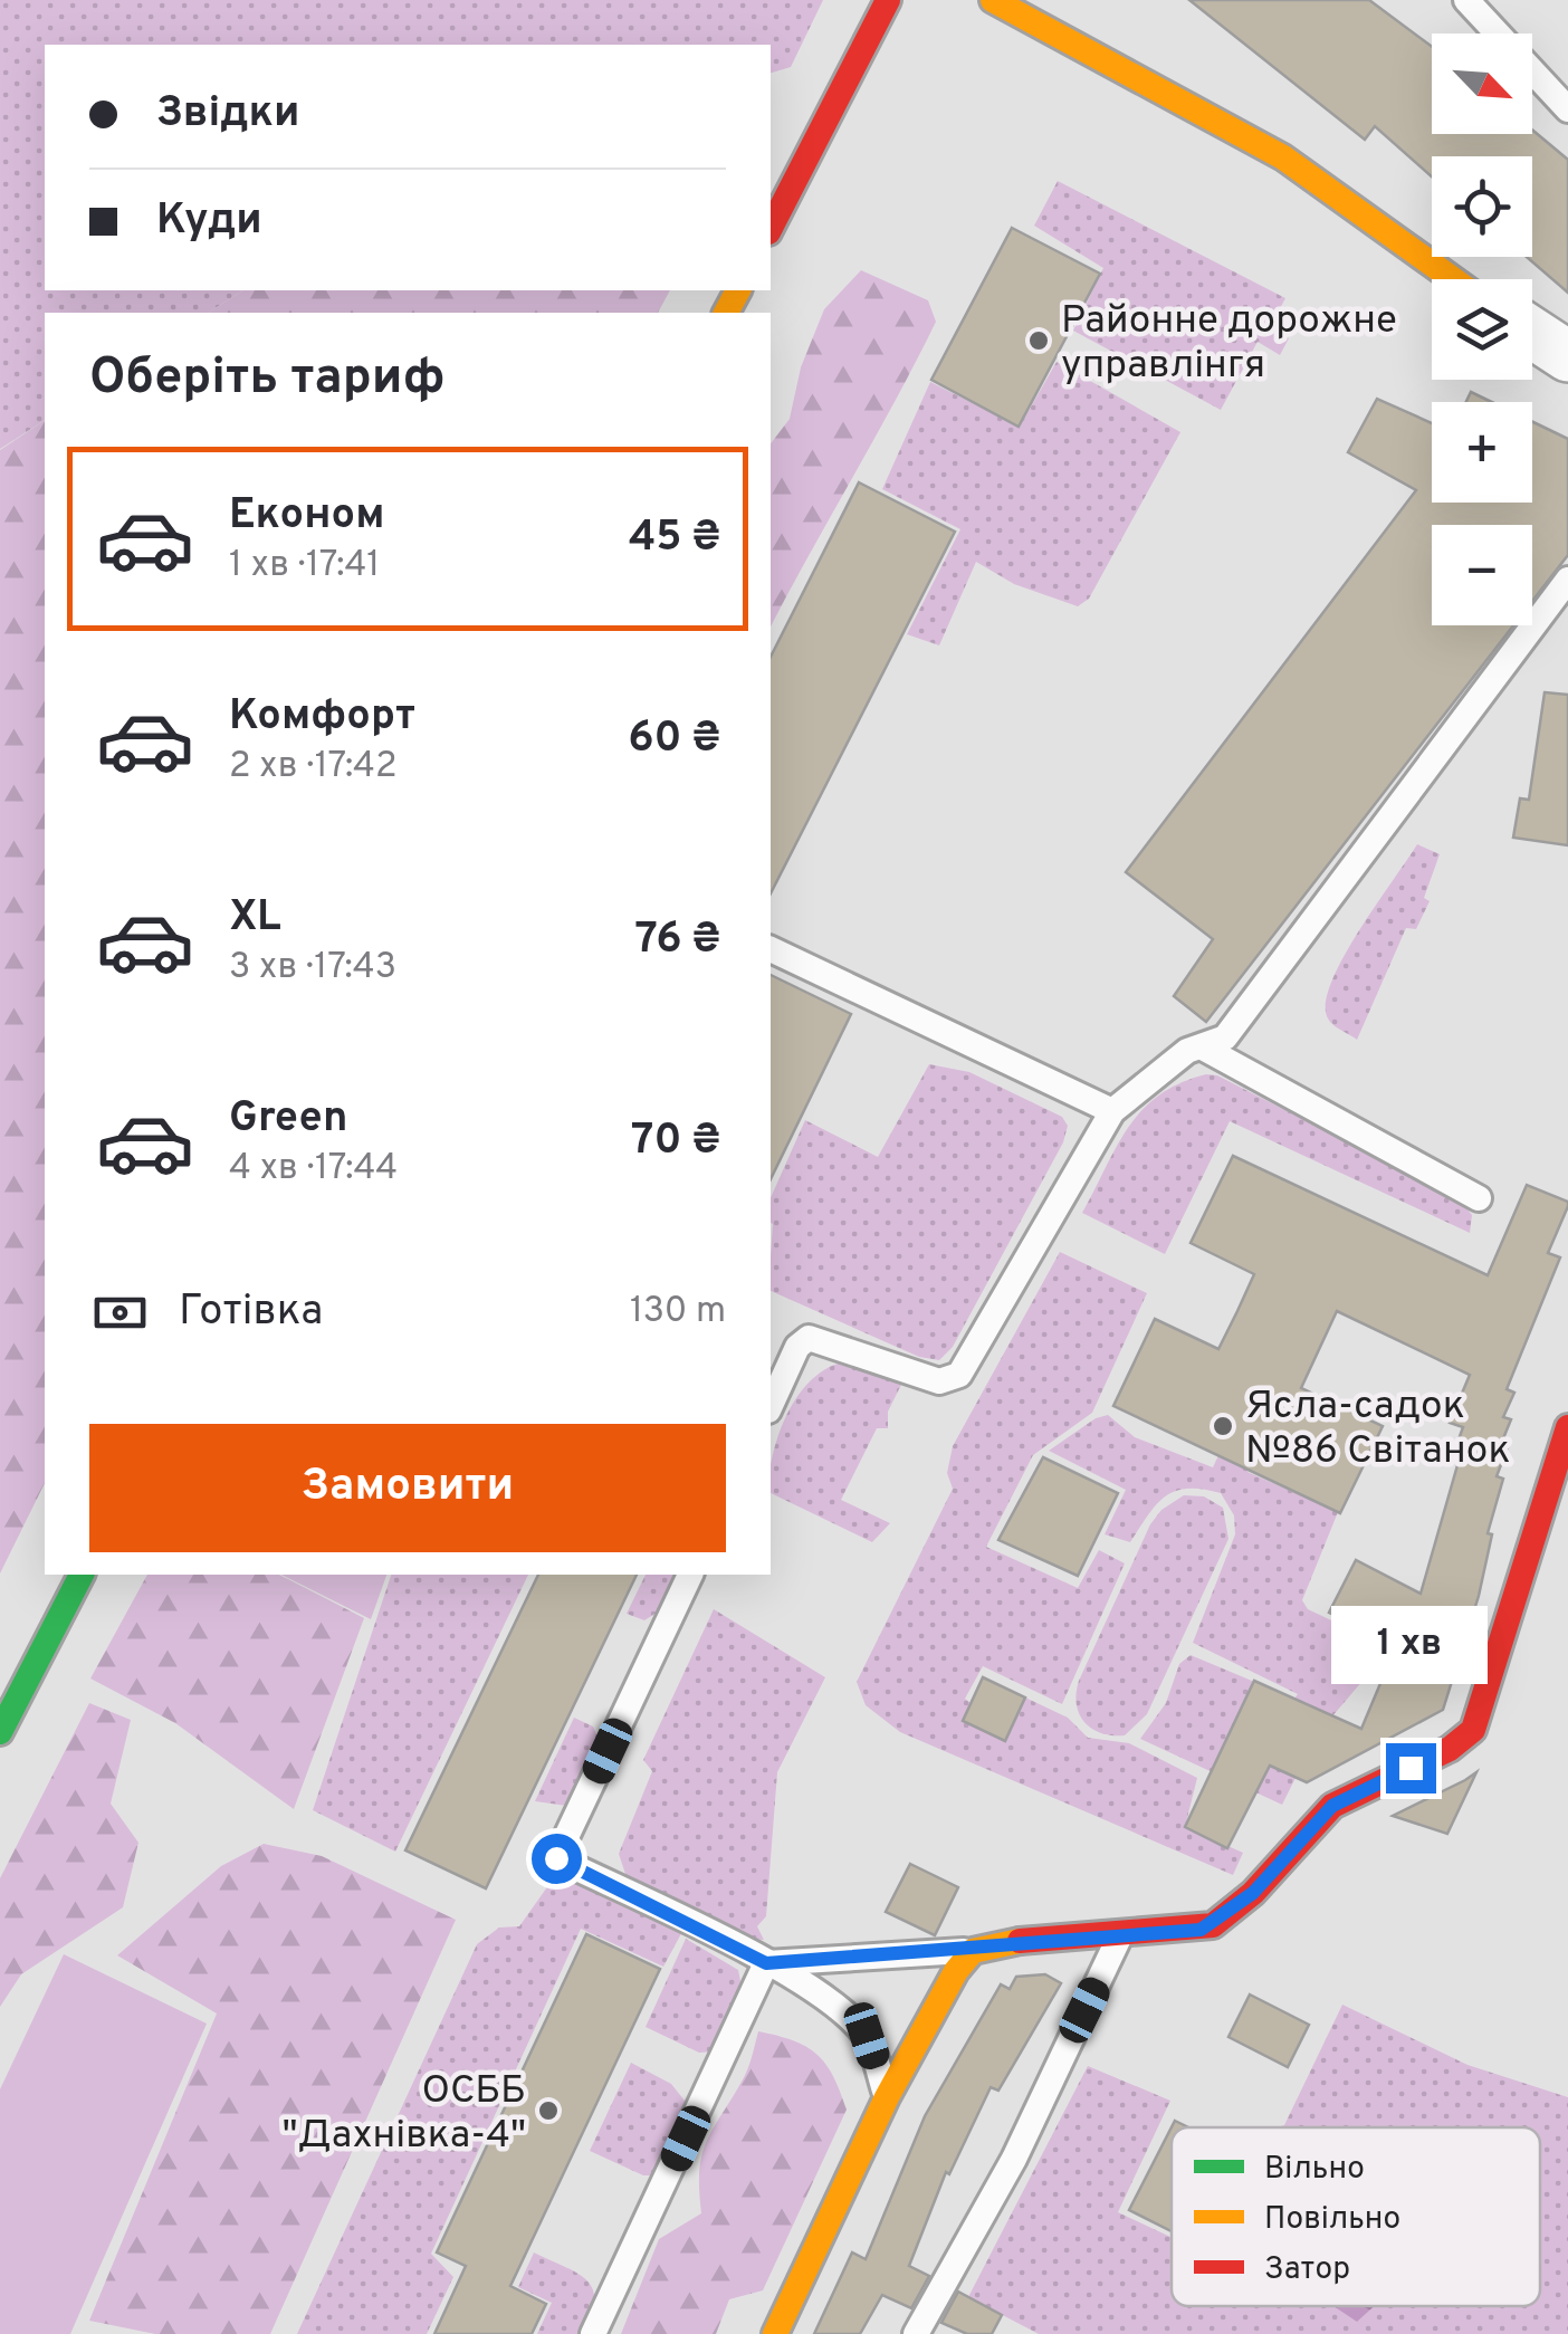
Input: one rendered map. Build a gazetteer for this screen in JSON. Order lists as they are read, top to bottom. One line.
{"places":["Районне дорожне управлінгя","Ясла-садок №86 Світанок","ОСББ \"Дахнівка-4\""],"legend":["Вільно","Повільно","Затор"],"north":"bottom right","page":{"map_buttons":["+","−"],"banner":["Звідки","Куди"],"heading":"Оберіть тариф","list":[{"name":"Економ","note":"1 хв · 17:41","value":"45 ₴"},{"name":"Комфорт","note":"2 хв · 17:42","value":"60 ₴"},{"name":"XL","note":"3 хв · 17:43","value":"76 ₴"},{"name":"Green","note":"4 хв · 17:44","value":"70 ₴"}],"pay":["Готівка","130 m"],"buttons":"Замовити","bubble":"1 хв"}}
